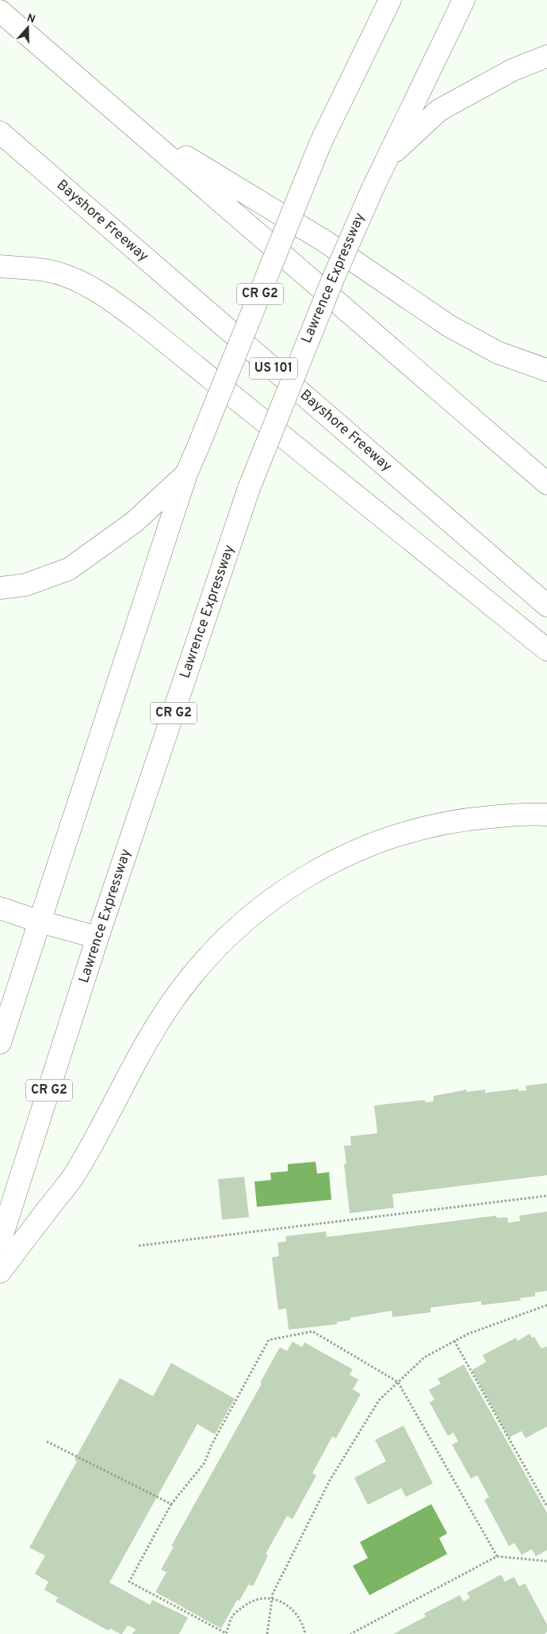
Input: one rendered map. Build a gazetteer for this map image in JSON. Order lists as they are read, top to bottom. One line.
{"streets":{"highway":["Bayshore Freeway","Lawrence Expressway","CR G2","US 101"]},"north":"top"}
